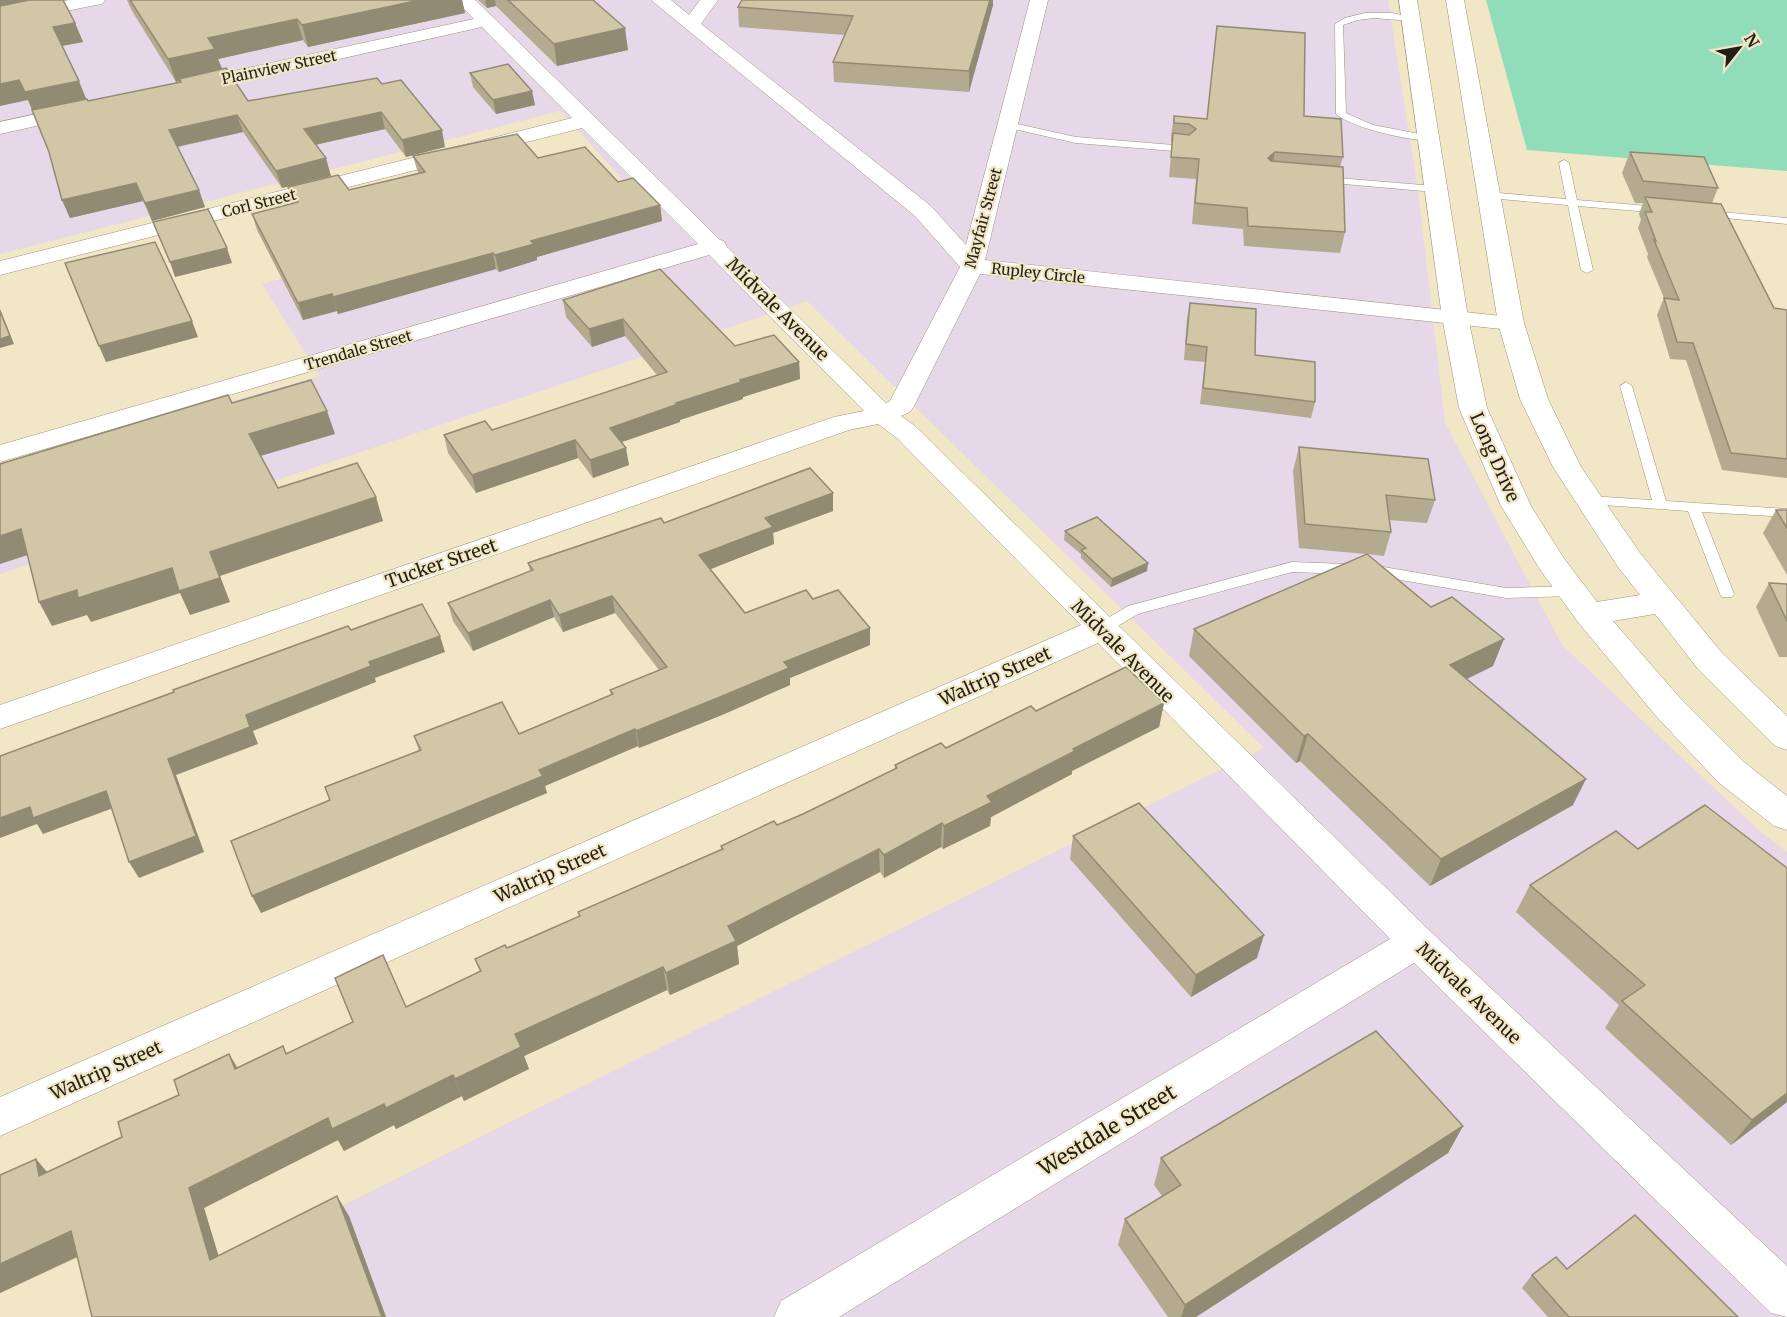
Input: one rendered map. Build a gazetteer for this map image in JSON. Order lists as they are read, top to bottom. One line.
{"streets":{"main road":["Long Drive"],"street":["Plainview Street","Corl Street","Mayfair Street","Rupley Circle","Midvale Avenue","Trendale Street","Tucker Street","Waltrip Street","Westdale Street"]},"crossings":[["Plainview Street","Midvale Avenue"],["Corl Street","Midvale Avenue"],["Mayfair Street","Rupley Circle"],["Mayfair Street","Midvale Avenue"],["Mayfair Street","Tucker Street"],["Rupley Circle","Long Drive"],["Midvale Avenue","Trendale Street"],["Midvale Avenue","Tucker Street"],["Midvale Avenue","Waltrip Street"],["Midvale Avenue","Westdale Street"]],"north":"top right"}
